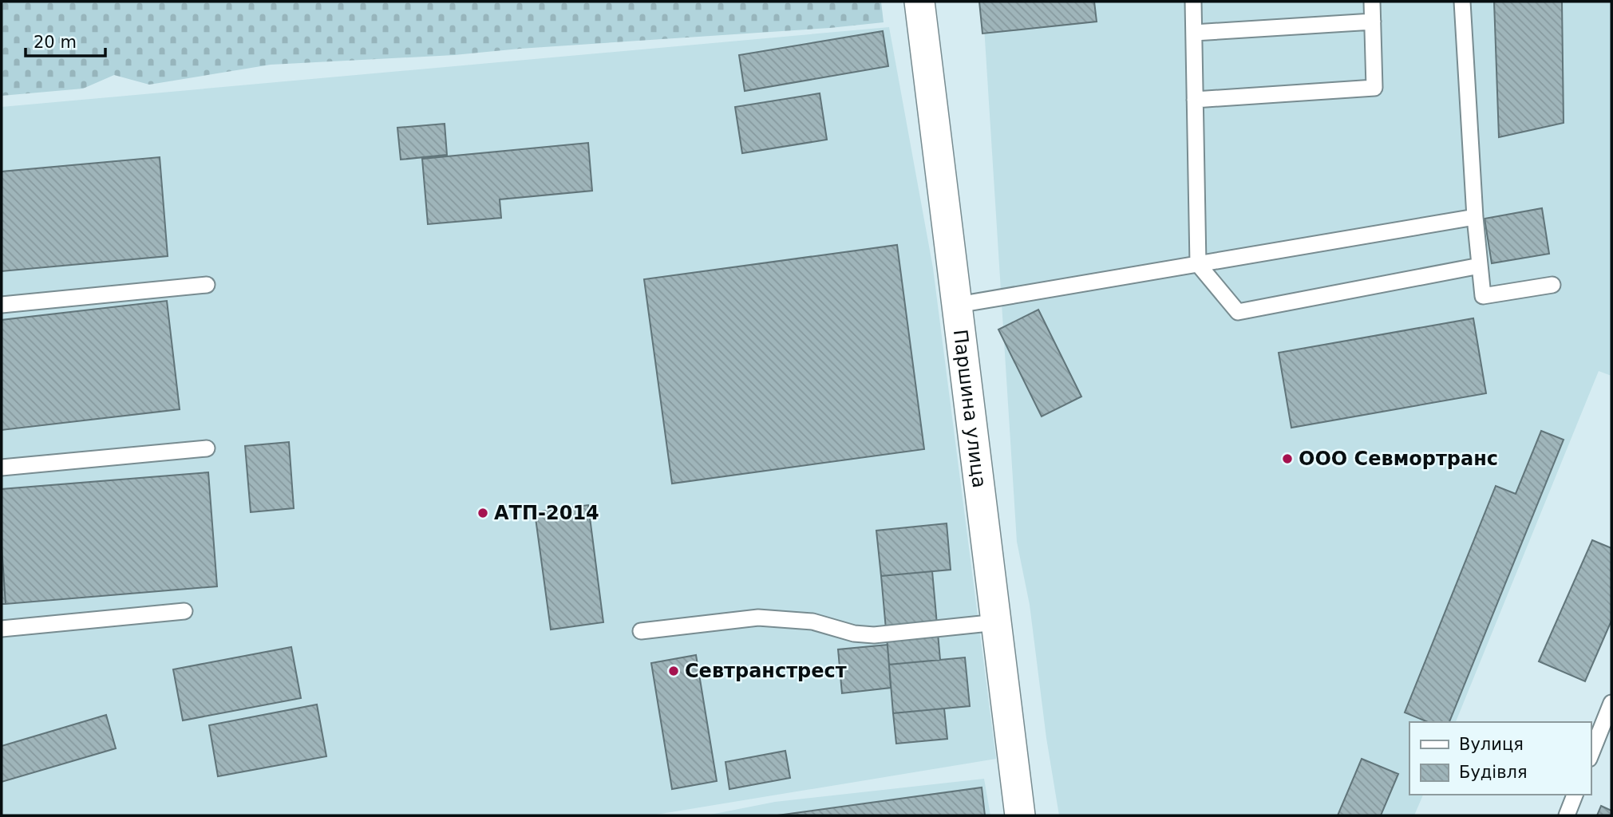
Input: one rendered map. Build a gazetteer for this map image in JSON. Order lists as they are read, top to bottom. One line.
{"streets":{"street":["Паршина улица"]},"places":["ООО Севмортранс","АТП-2014","Севтранстрест"],"legend":["Вулиця","Будівля"],"scale_bar":"20 m"}
